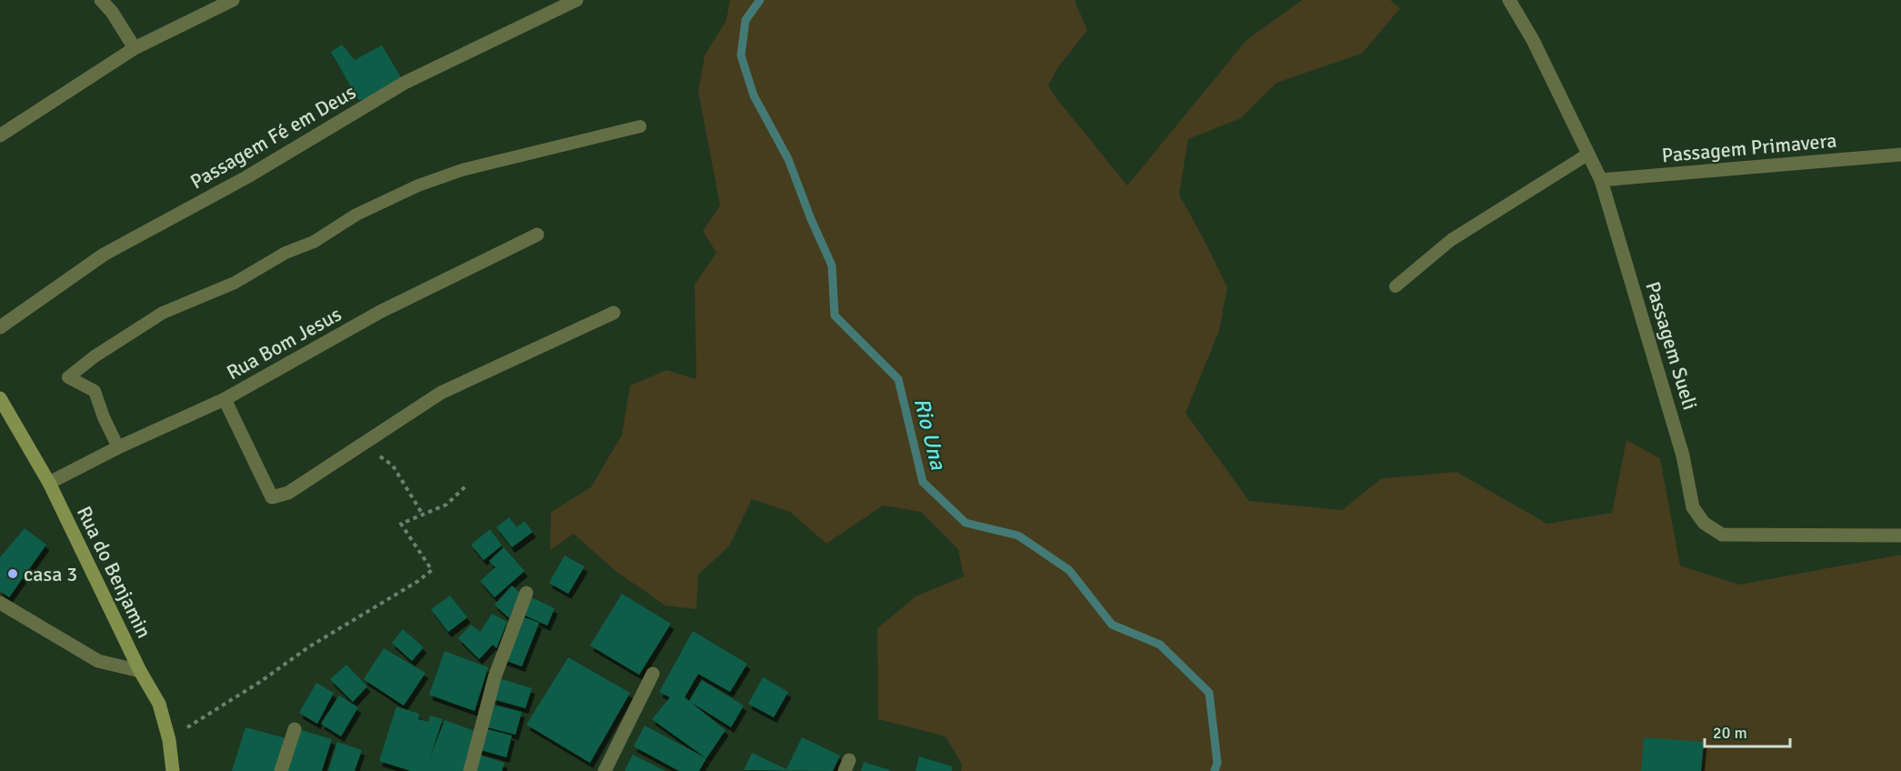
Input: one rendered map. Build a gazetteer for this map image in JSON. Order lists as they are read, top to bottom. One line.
{"streets":{"main road":["Rua do Benjamin"],"street":["Passagem Fé em Deus","Passagem Primavera","Rua Bom Jesus","Passagem Sueli"]},"crossings":[["Passagem Primavera","Passagem Sueli"],["Rua Bom Jesus","Rua do Benjamin"]],"water":["Rio Una"],"places":["casa 3"],"scale_bar":"20 m"}
